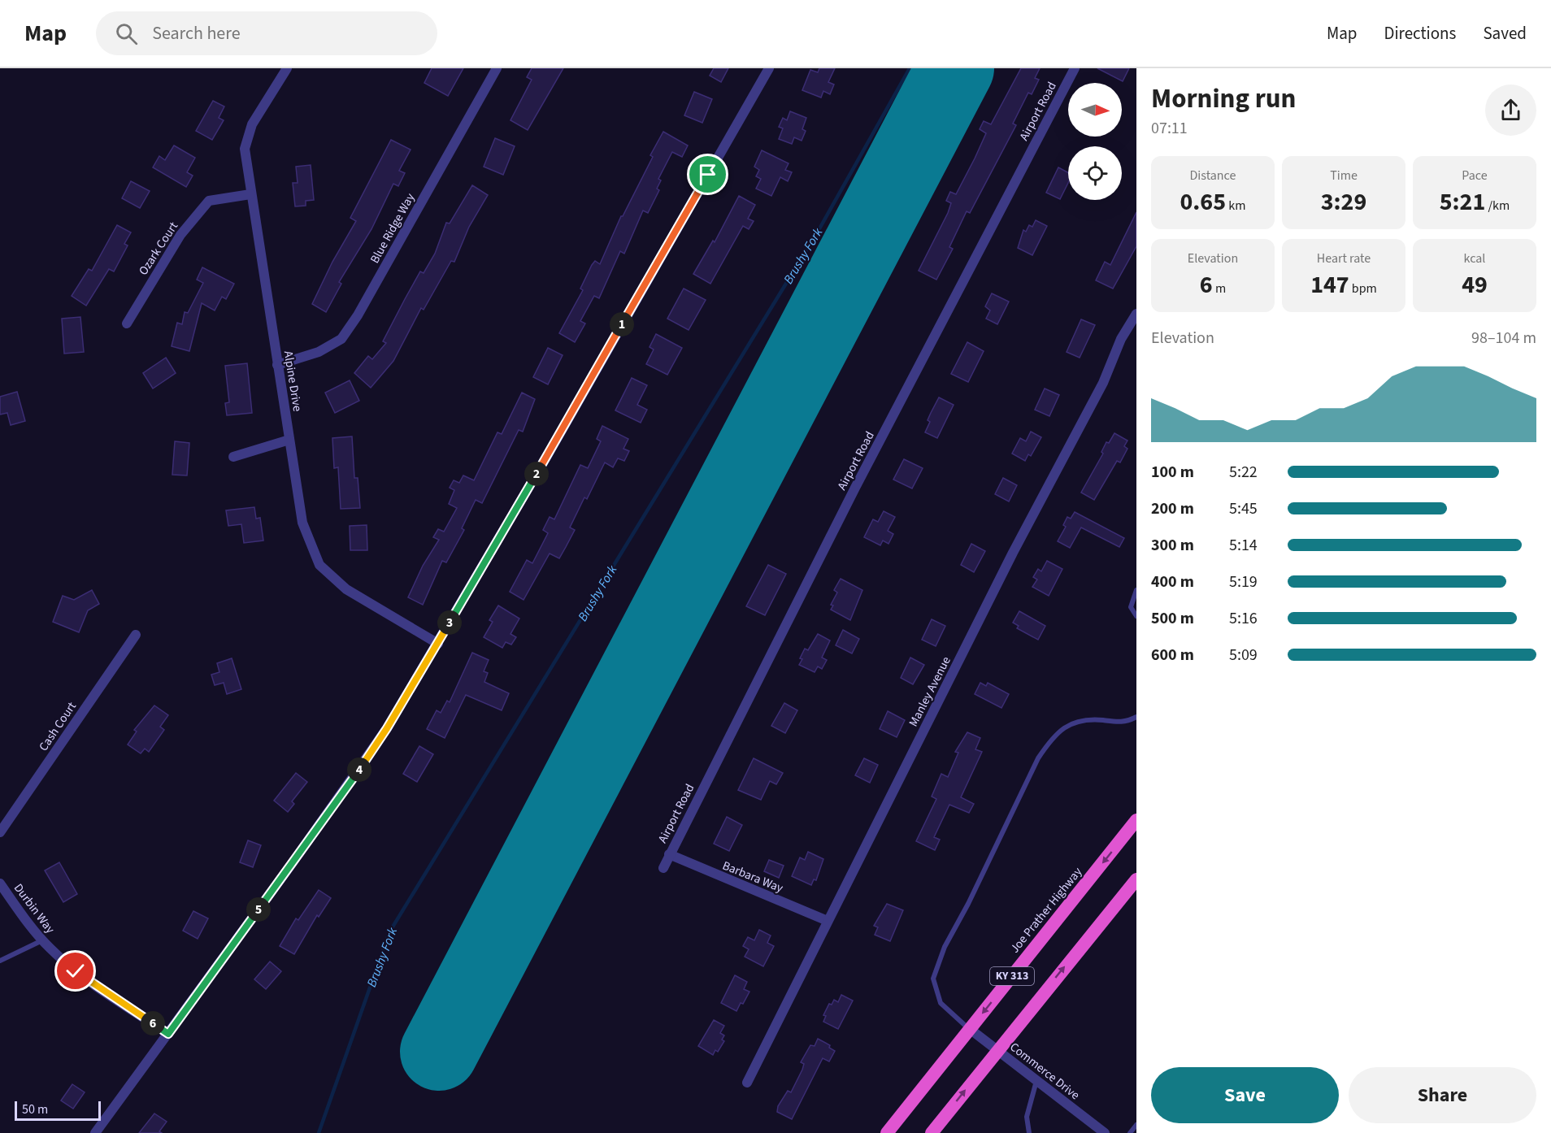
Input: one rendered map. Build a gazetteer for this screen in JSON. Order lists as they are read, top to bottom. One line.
{"streets":{"highway":["Joe Prather Highway","KY 313"],"street":["Airport Road","Blue Ridge Way","Ozark Court","Alpine Drive","Manley Avenue","Cash Court","Barbara Way","Durbin Way","Commerce Drive"]},"crossings":[["Airport Road","Barbara Way"],["Blue Ridge Way","Alpine Drive"],["Ozark Court","Alpine Drive"],["Manley Avenue","Barbara Way"],["Joe Prather Highway","Commerce Drive"],["KY 313","Commerce Drive"]],"water":["Brushy Fork"],"scale_bar":"50 m","north":"right","page":{"header":"Map","search":"Search here","nav":["Map","Directions","Saved"],"heading":["Morning run","07:11"],"stats":[["Distance","0.65 km"],["Time","3:29"],["Pace","5:21 /km"],["Elevation","6 m"],["Heart rate","147 bpm"],["kcal","49"]],"pins":["1","2","3","4","5","6"],"chart":["Elevation","98–104 m"],"list":[{"name":"100 m","note":"5:22"},{"name":"200 m","note":"5:45"},{"name":"300 m","note":"5:14"},{"name":"400 m","note":"5:19"},{"name":"500 m","note":"5:16"},{"name":"600 m","note":"5:09"}],"buttons":["Save","Share"],"scale":"50 m"}}
